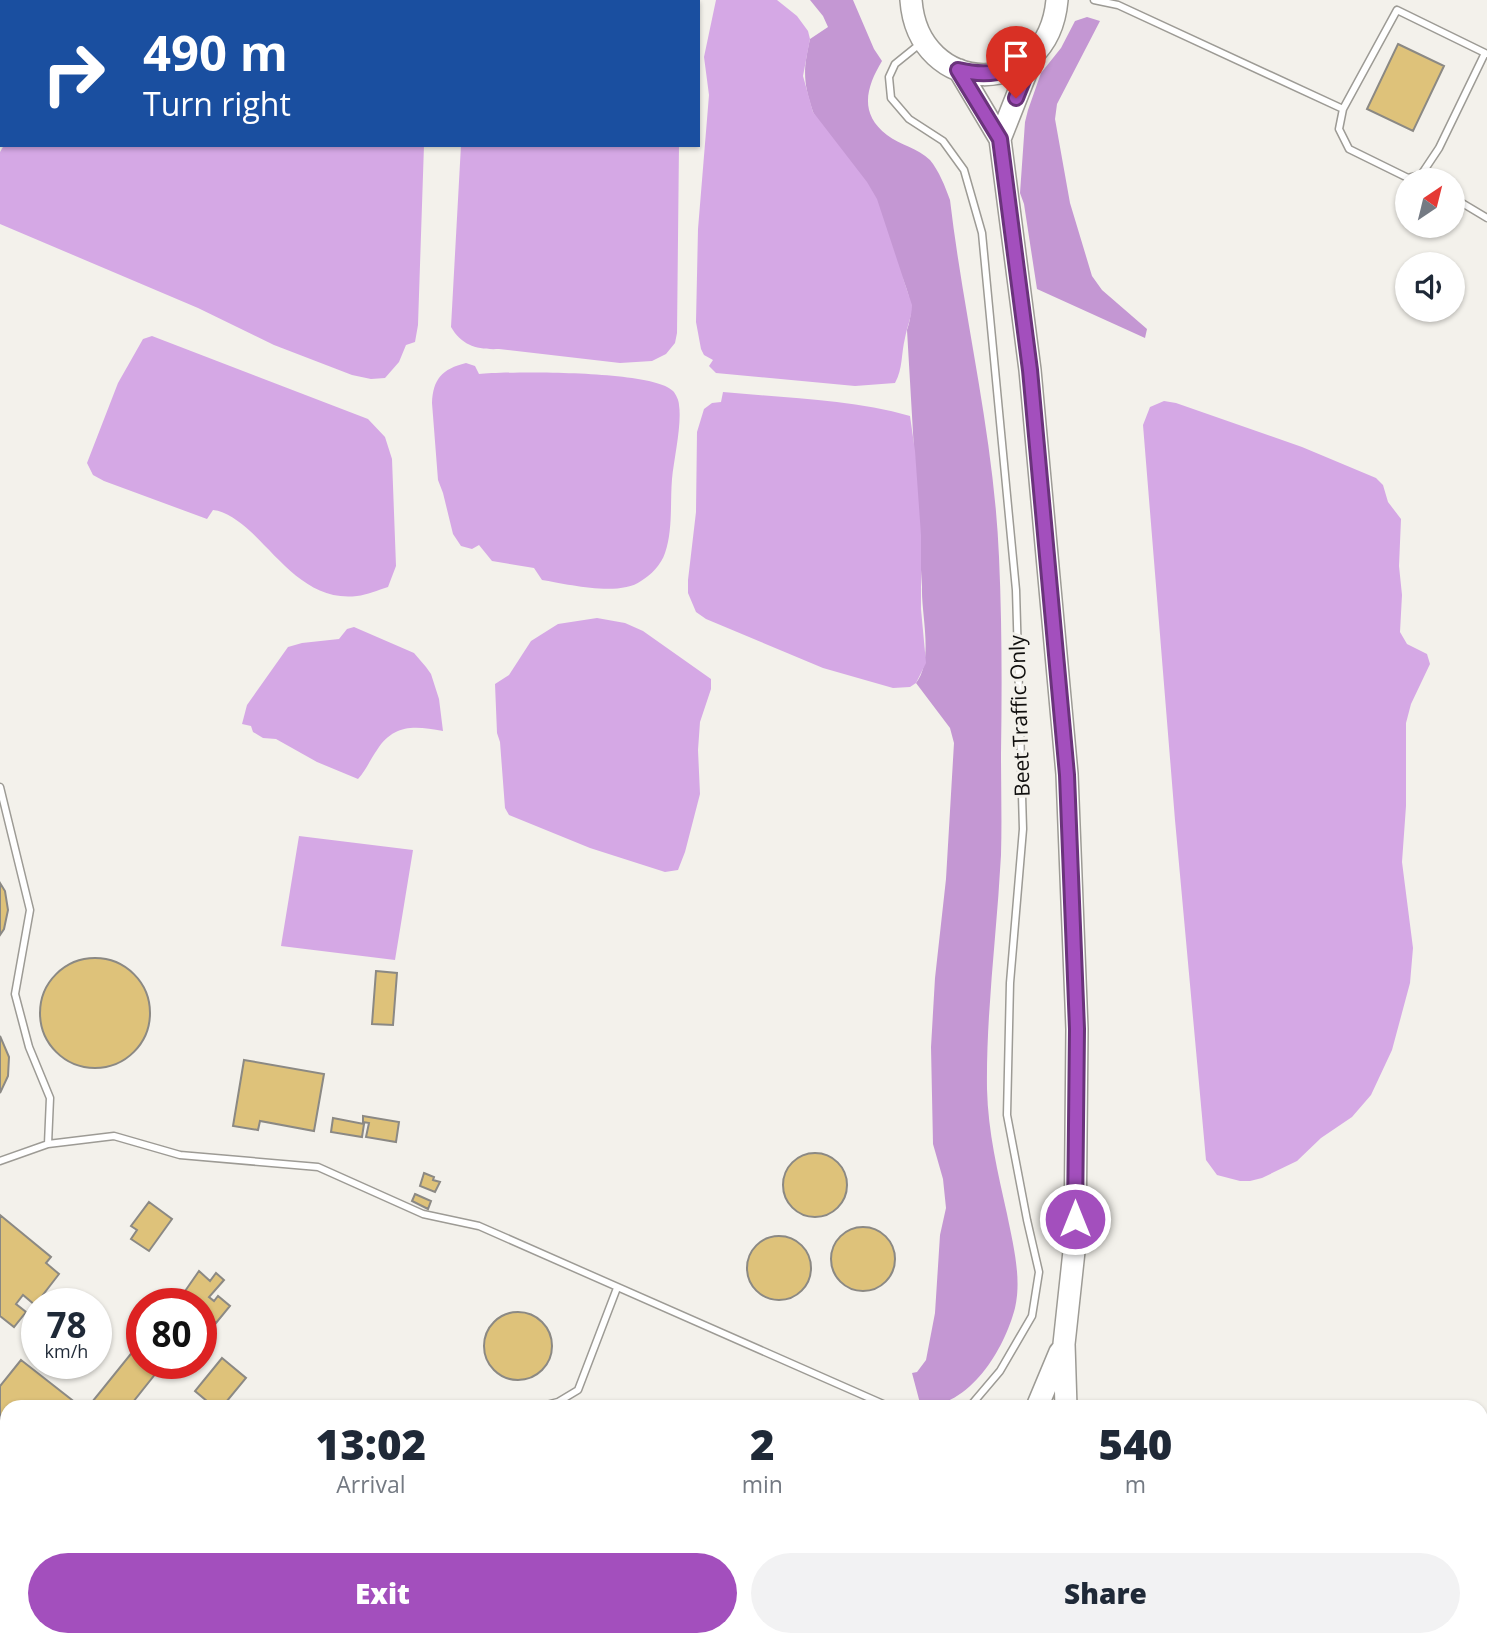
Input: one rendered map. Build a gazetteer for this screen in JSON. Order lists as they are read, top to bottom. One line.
{"streets":{"lane":["Beet Traffic Only"]},"north":"top right","page":{"turn":["490 m","Turn right"],"speed":"78 km/h","limit":"80","eta":["13:02","Arrival","2","min","540","m"],"buttons":["Exit","Share"]}}
